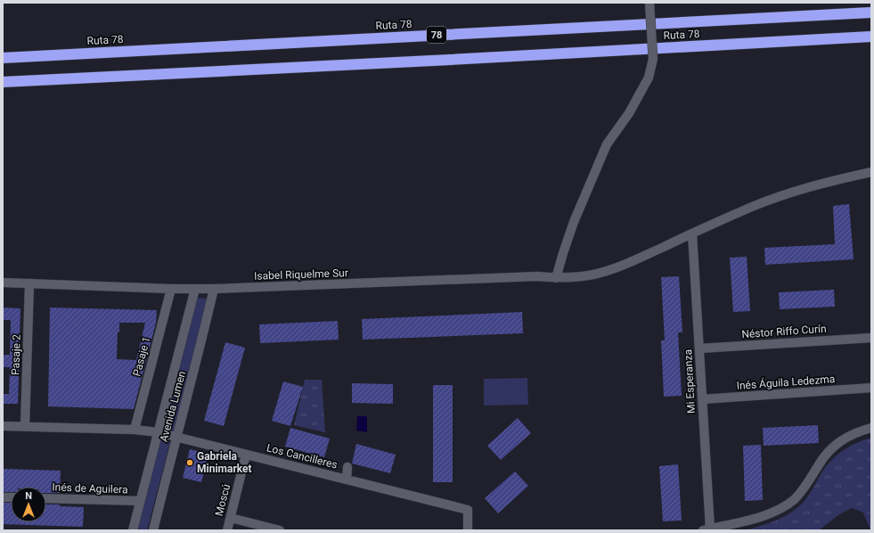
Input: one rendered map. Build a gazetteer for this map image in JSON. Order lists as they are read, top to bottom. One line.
{"streets":{"highway":["Ruta 78","78"],"street":["Isabel Riquelme Sur","Néstor Riffo Curín","Pasaje 2","Pasaje 1","Mi Esperanza","Inés Águila Ledezma","Avenida Lumen","Los Cancilleres","Inés de Aguilera","Moscú"]},"crossings":[["Isabel Riquelme Sur","Pasaje 2"],["Isabel Riquelme Sur","Pasaje 1"],["Isabel Riquelme Sur","Mi Esperanza"],["Isabel Riquelme Sur","Avenida Lumen"],["Néstor Riffo Curín","Mi Esperanza"],["Pasaje 2","Los Cancilleres"],["Pasaje 1","Los Cancilleres"],["Mi Esperanza","Inés Águila Ledezma"],["Avenida Lumen","Los Cancilleres"],["Avenida Lumen","Inés de Aguilera"],["Los Cancilleres","Moscú"]],"places":["Gabriela Minimarket"],"north":"top"}
